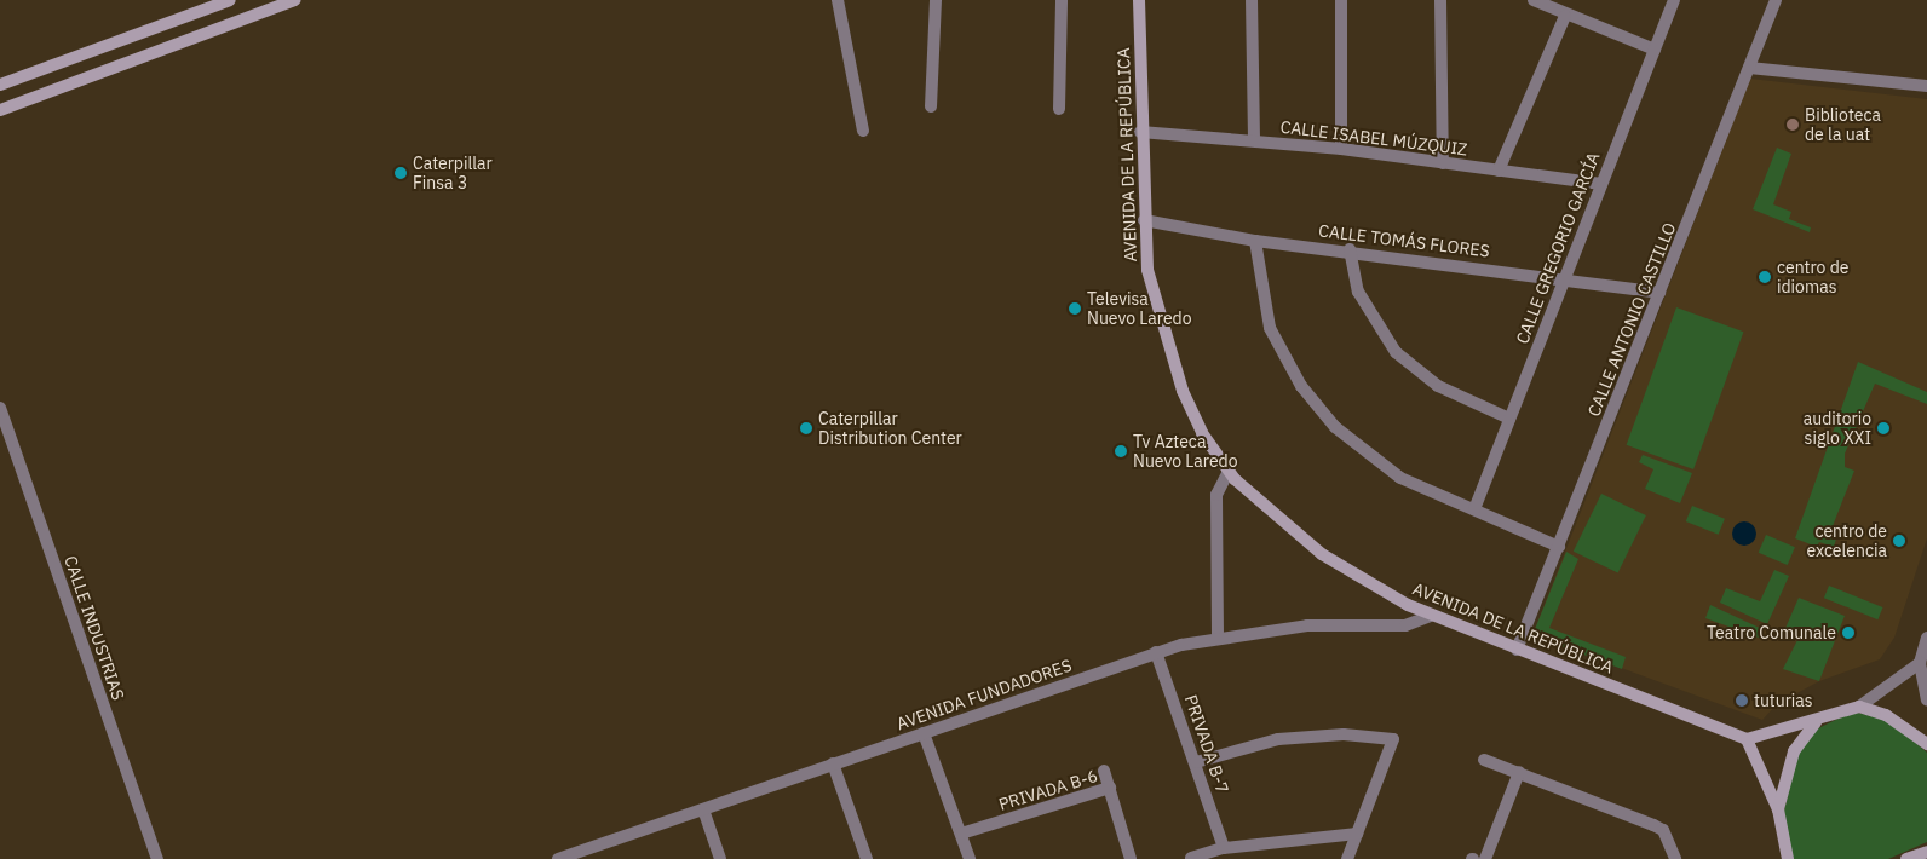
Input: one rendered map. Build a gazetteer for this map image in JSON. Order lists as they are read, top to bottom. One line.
{"streets":{"main road":["AVENIDA DE LA REPÚBLICA"],"street":["CALLE ISABEL MÚZQUIZ","CALLE TOMÁS FLORES","CALLE GREGORIO GARCÍA","CALLE ANTONIO CASTILLO","CALLE INDUSTRIAS","AVENIDA FUNDADORES","PRIVADA B-7","PRIVADA B-6"]},"crossings":[["CALLE ISABEL MÚZQUIZ","AVENIDA DE LA REPÚBLICA"],["CALLE ISABEL MÚZQUIZ","CALLE GREGORIO GARCÍA"],["AVENIDA DE LA REPÚBLICA","CALLE TOMÁS FLORES"],["AVENIDA DE LA REPÚBLICA","CALLE ANTONIO CASTILLO"],["AVENIDA DE LA REPÚBLICA","AVENIDA FUNDADORES"],["CALLE TOMÁS FLORES","CALLE GREGORIO GARCÍA"],["CALLE TOMÁS FLORES","CALLE ANTONIO CASTILLO"],["AVENIDA FUNDADORES","PRIVADA B-7"]],"places":["Biblioteca de la uat","Caterpillar Finsa 3","centro de idiomas","Televisa Nuevo Laredo","Caterpillar Distribution Center","auditorio siglo XXI","Tv Azteca Nuevo Laredo","centro de excelencia","Teatro Comunale","tuturias"]}
